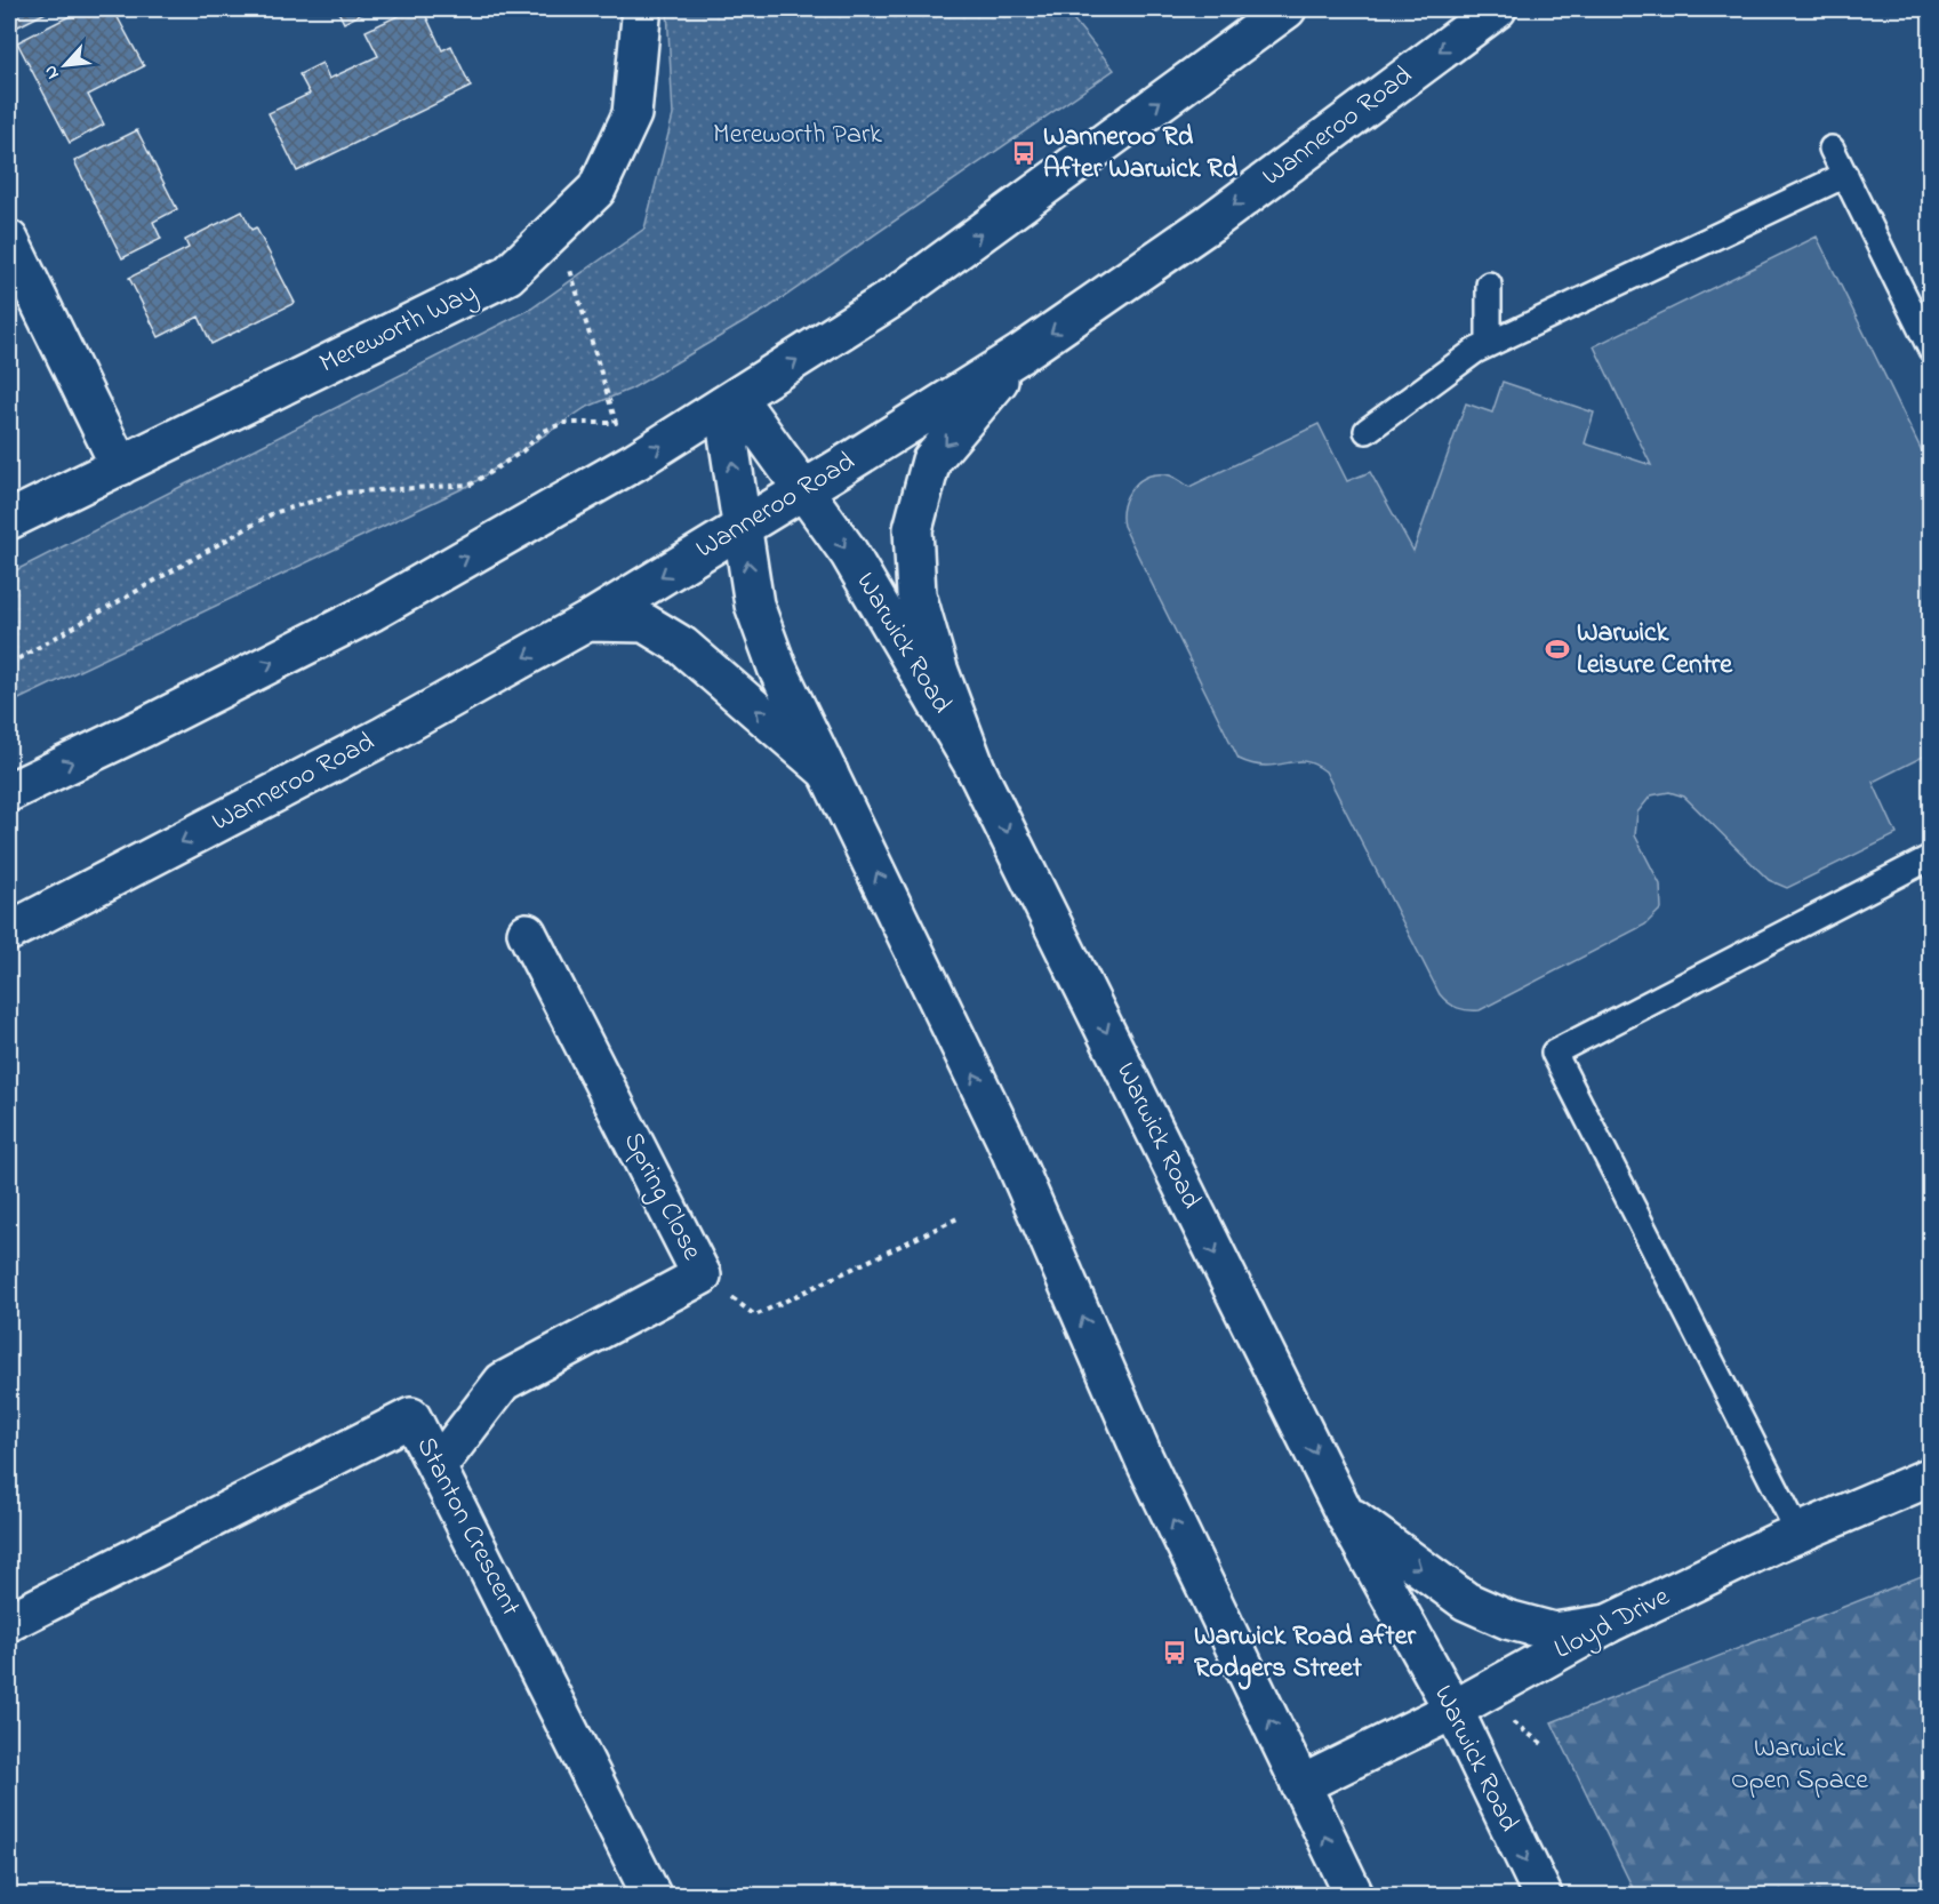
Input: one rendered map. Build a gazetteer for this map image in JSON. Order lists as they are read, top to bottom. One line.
{"streets":{"main road":["Wanneroo Road","Mereworth Way","Warwick Road","Spring Close","Stanton Crescent","Lloyd Drive"]},"crossings":[["Wanneroo Road","Warwick Road"],["Warwick Road","Lloyd Drive"],["Spring Close","Stanton Crescent"]],"parks":["Mereworth Park","Warwick Open Space"],"places":{"bus stop":["Wanneroo Rd After Warwick Rd","Warwick Road after Rodgers Street"],"sports":["Warwick Leisure Centre"]},"north":"bottom left"}
